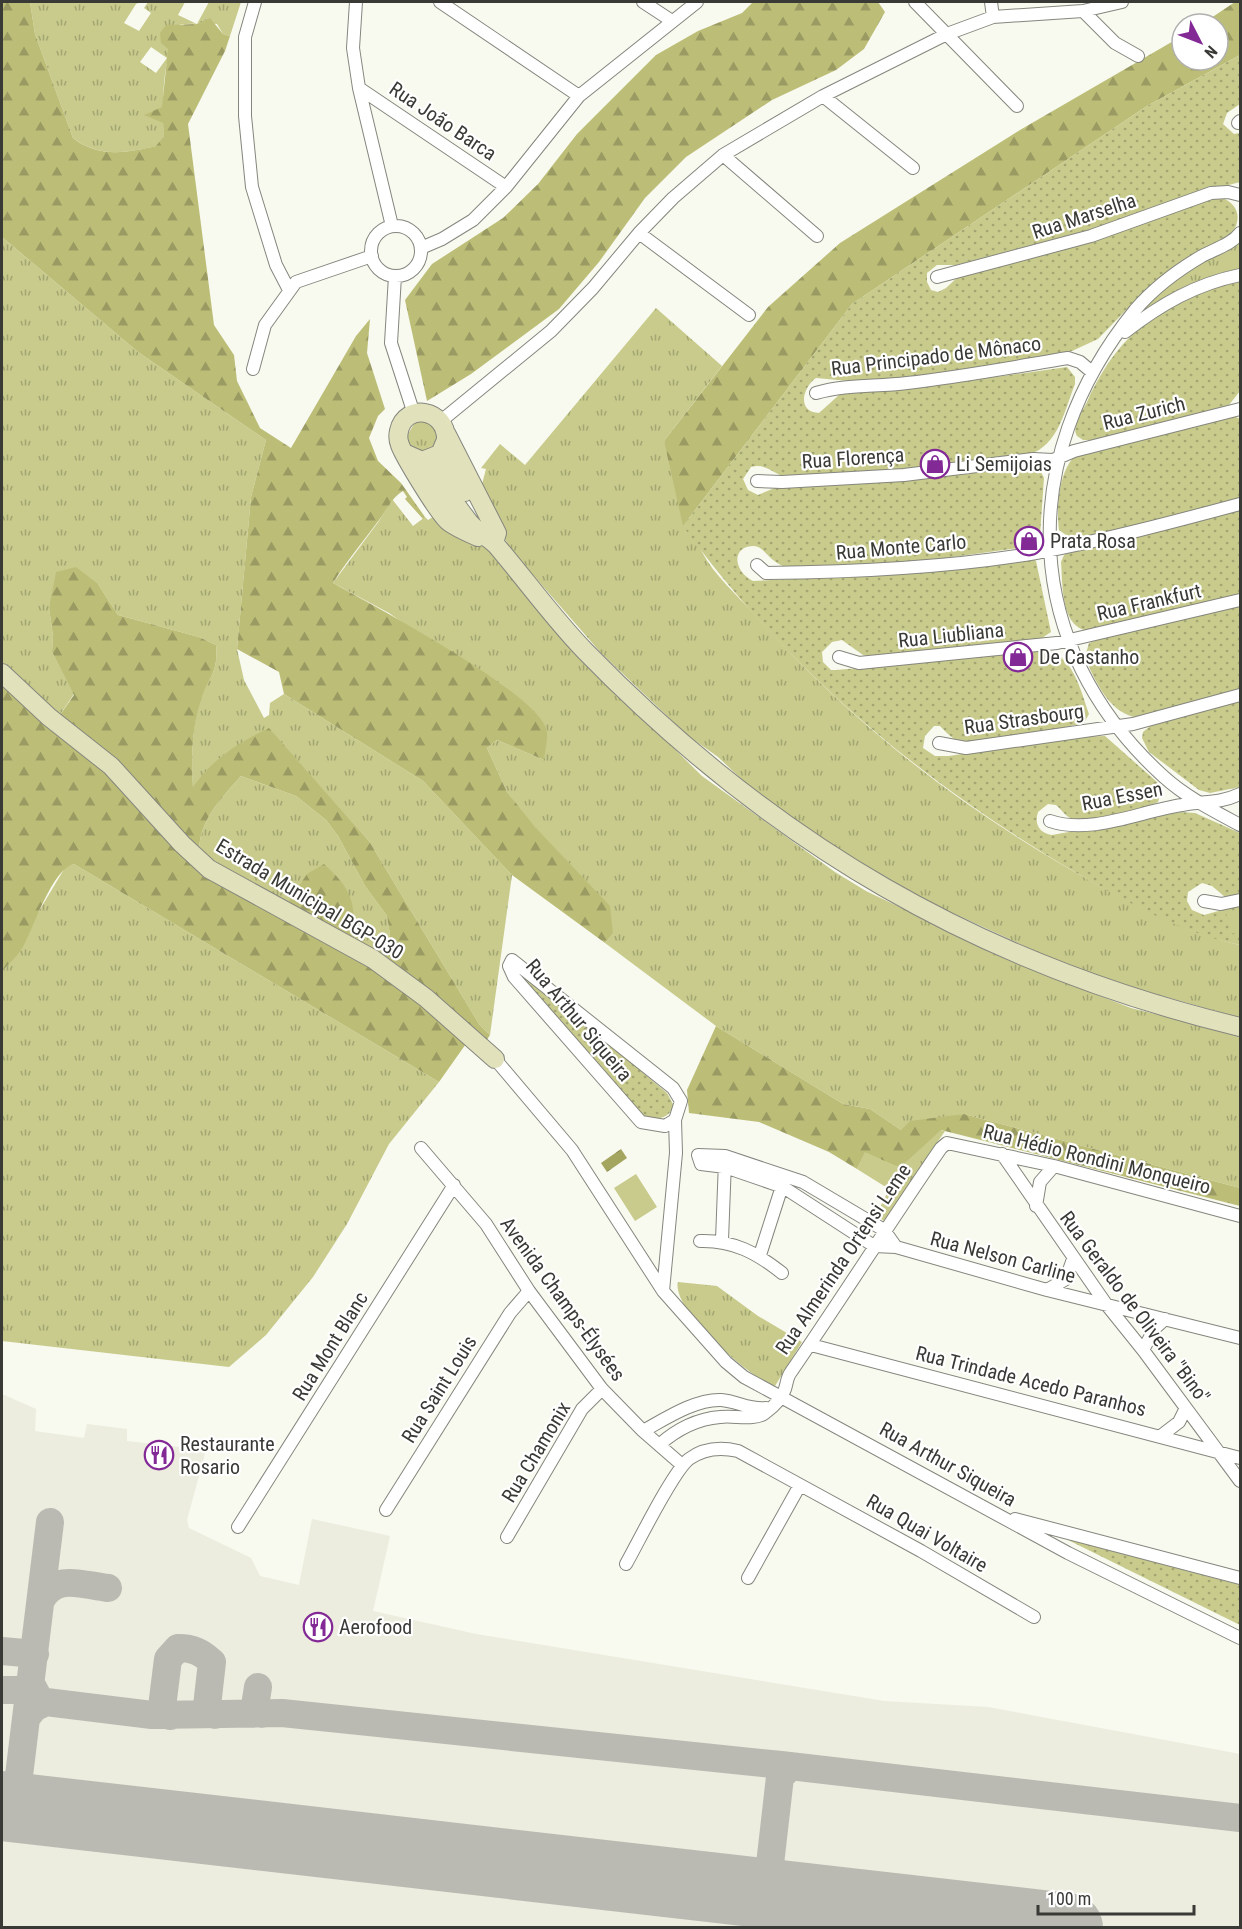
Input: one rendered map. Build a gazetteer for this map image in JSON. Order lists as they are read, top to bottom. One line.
{"streets":{"street":["Rua João Barca","Rua Marselha","Rua Principado de Mônaco","Rua Zurich","Rua Florença","Rua Monte Carlo","Rua Frankfurt","Rua Liubliana","Rua Strasbourg","Rua Essen","Estrada Municipal BGP-030","Rua Arthur Siqueira","Rua Hédio Rondini Monqueiro","Rua Nelson Carline","Rua Almerinda Ortensi Leme","Avenida Champs-Élysées","Rua Geraldo de Oliveira \"Bino\"","Rua Mont Blanc","Rua Trindade Acedo Paranhos","Rua Saint Louis","Rua Chamonix","Rua Quai Voltaire"]},"crossings":[["Rua Zurich","Rua Florença"],["Rua Frankfurt","Rua Liubliana"],["Estrada Municipal BGP-030","Rua Arthur Siqueira"],["Rua Arthur Siqueira","Rua Almerinda Ortensi Leme"],["Rua Hédio Rondini Monqueiro","Rua Almerinda Ortensi Leme"],["Rua Hédio Rondini Monqueiro","Rua Geraldo de Oliveira \"Bino\""],["Rua Nelson Carline","Rua Almerinda Ortensi Leme"],["Rua Nelson Carline","Rua Geraldo de Oliveira \"Bino\""],["Rua Almerinda Ortensi Leme","Rua Trindade Acedo Paranhos"],["Avenida Champs-Élysées","Rua Mont Blanc"],["Avenida Champs-Élysées","Rua Saint Louis"],["Avenida Champs-Élysées","Rua Chamonix"],["Avenida Champs-Élysées","Rua Quai Voltaire"],["Rua Geraldo de Oliveira \"Bino\"","Rua Trindade Acedo Paranhos"]],"places":{"shop":["Li Semijoias","Prata Rosa","De Castanho"],"restaurant":["Restaurante Rosario","Aerofood"]},"scale_bar":"100 m","north":"bottom right"}
